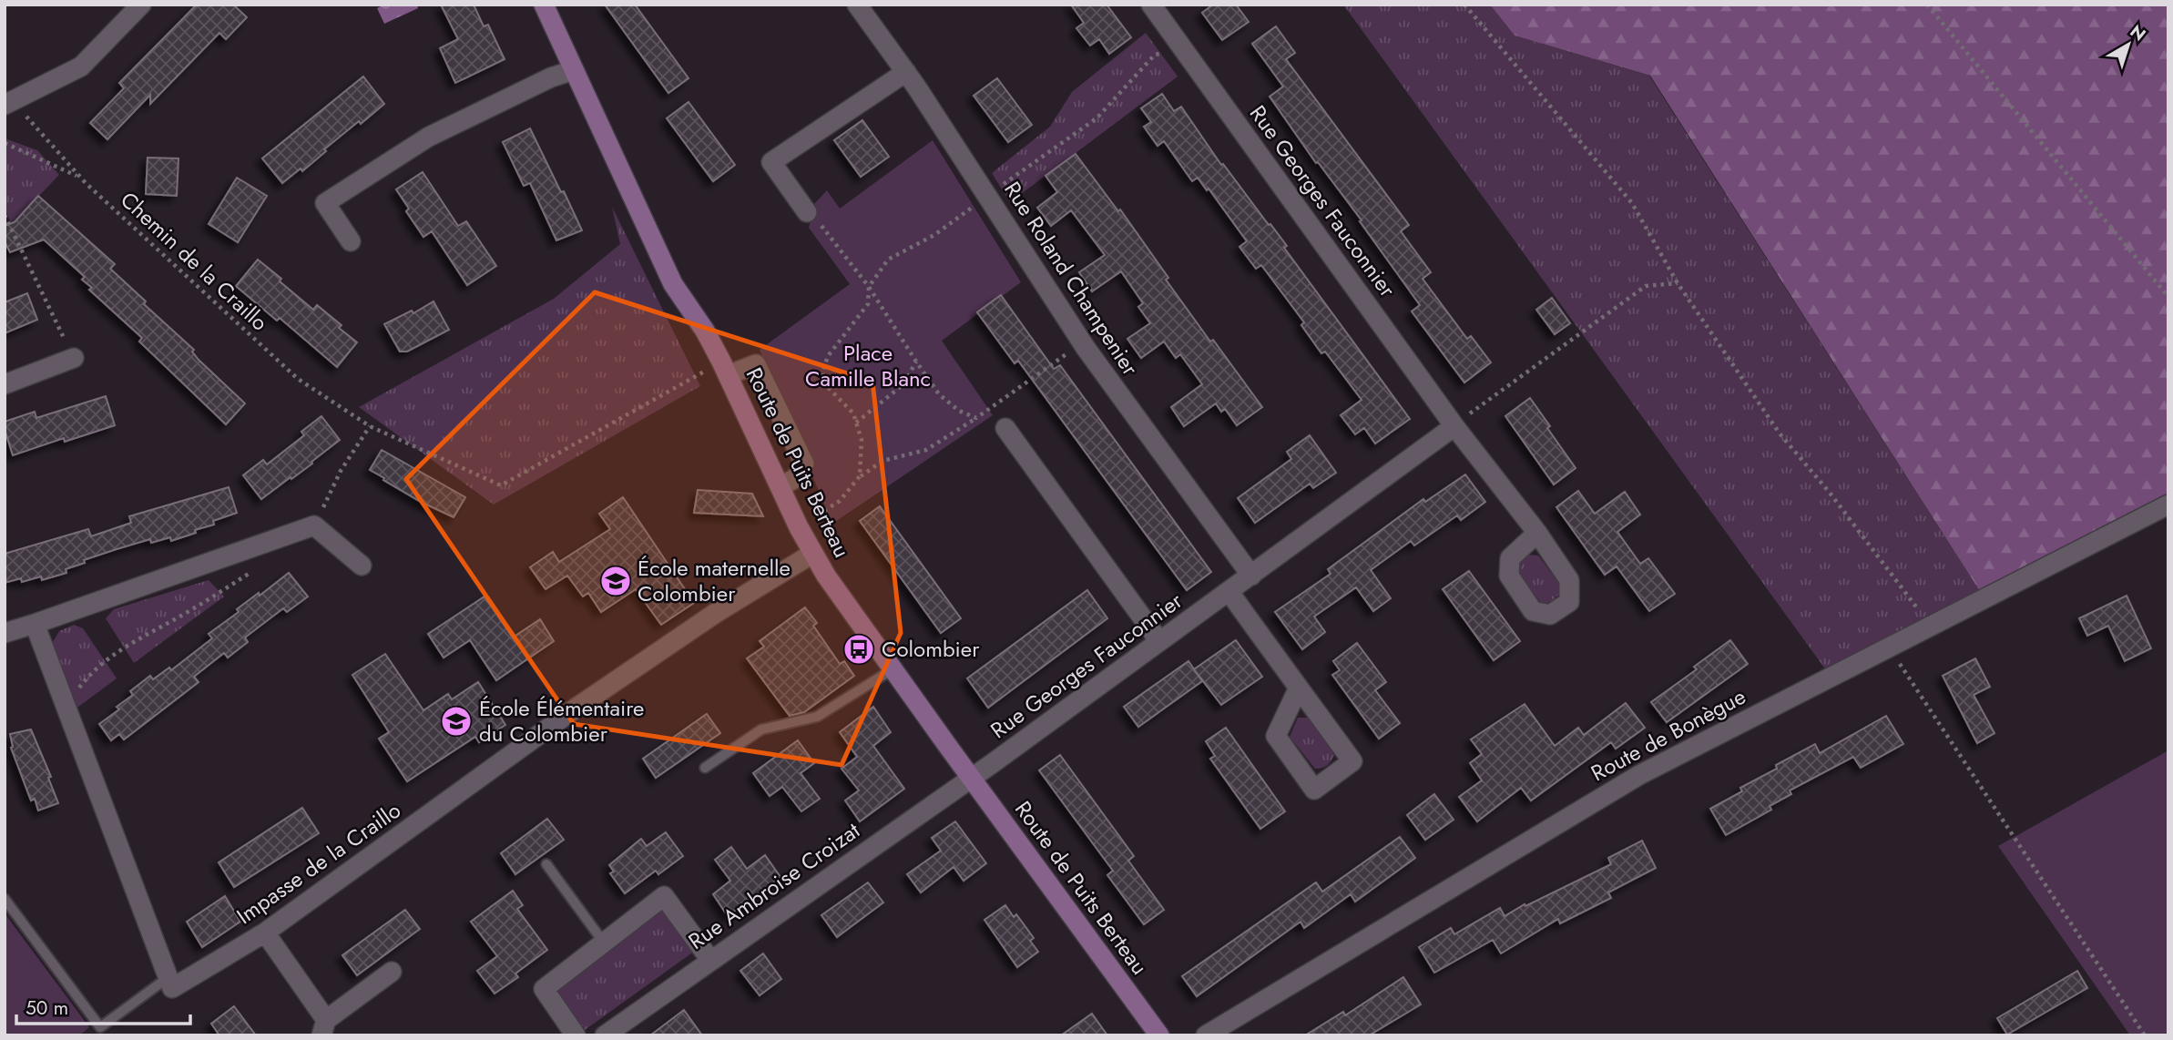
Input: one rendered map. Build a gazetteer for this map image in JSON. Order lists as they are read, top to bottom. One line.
{"streets":{"street":["Rue Georges Fauconnier","Rue Roland Champenier","Route de Puits Berteau","Route de Bonègue","Impasse de la Craillo","Rue Ambroise Croizat"],"path":["Chemin de la Craillo"]},"crossings":[["Rue Georges Fauconnier","Rue Roland Champenier"],["Rue Georges Fauconnier","Route de Puits Berteau"],["Rue Georges Fauconnier","Rue Ambroise Croizat"],["Chemin de la Craillo","Route de Puits Berteau"],["Route de Puits Berteau","Impasse de la Craillo"],["Route de Puits Berteau","Rue Ambroise Croizat"]],"parks":["Place Camille Blanc"],"places":{"school or university":["École maternelle Colombier","École Élémentaire du Colombier"],"bus stop":["Colombier"]},"scale_bar":"50 m","north":"top right"}
